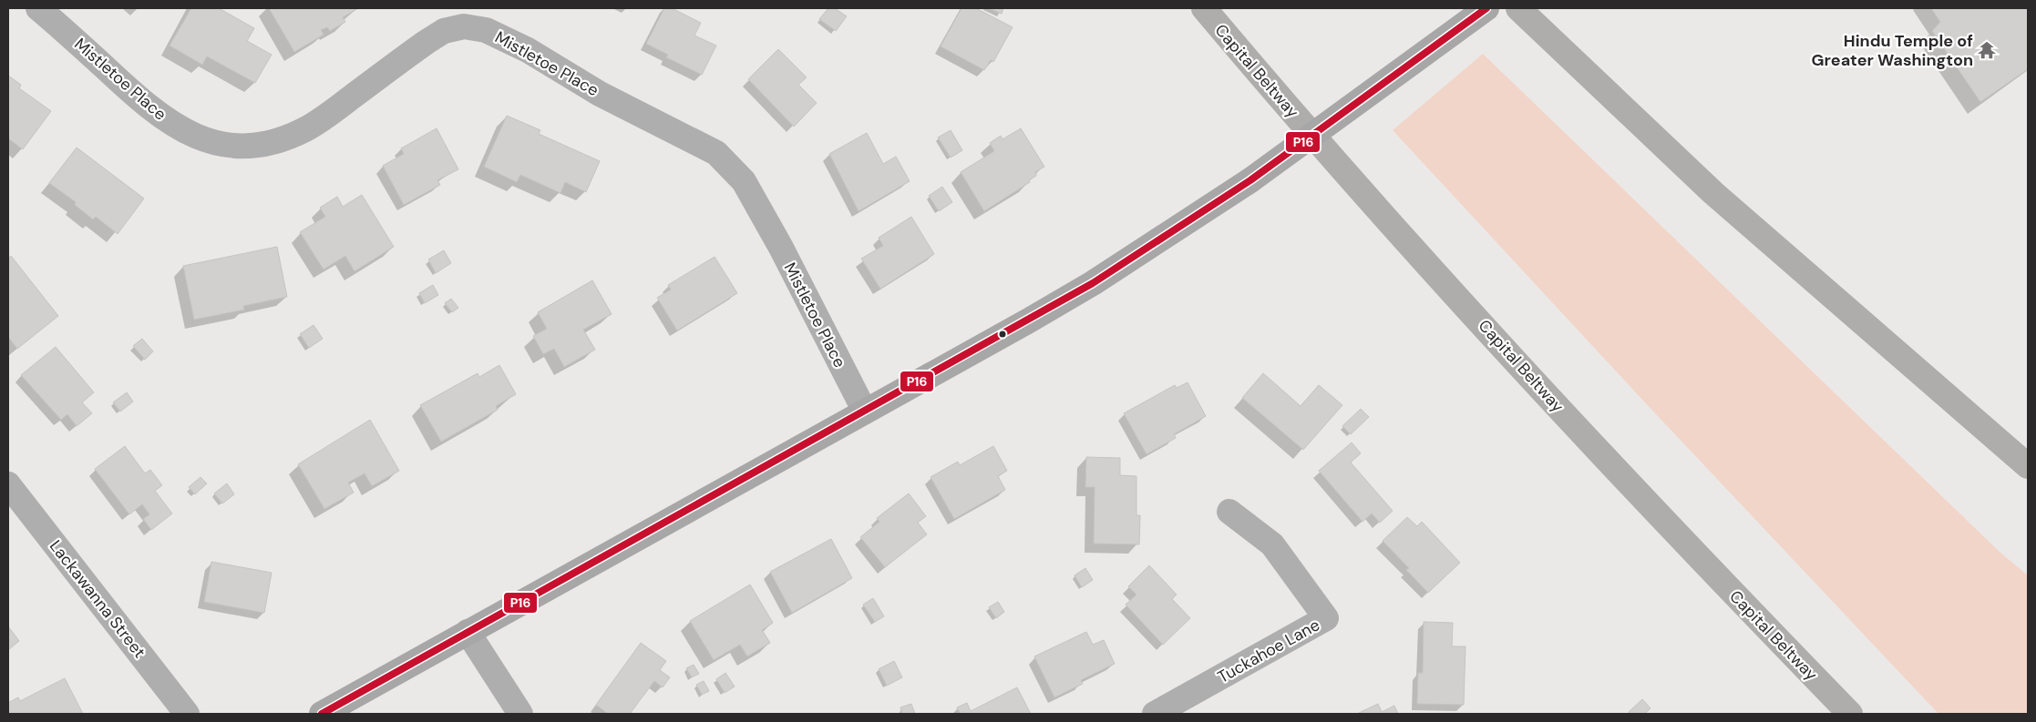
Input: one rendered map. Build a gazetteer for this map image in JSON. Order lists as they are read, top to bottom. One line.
{"streets":{"highway":["Capital Beltway"],"street":["Mistletoe Place","Lackawanna Street","Tuckahoe Lane"]},"places":{"temple":["Hindu Temple of Greater Washington"]},"lines":["transit line P16"]}
